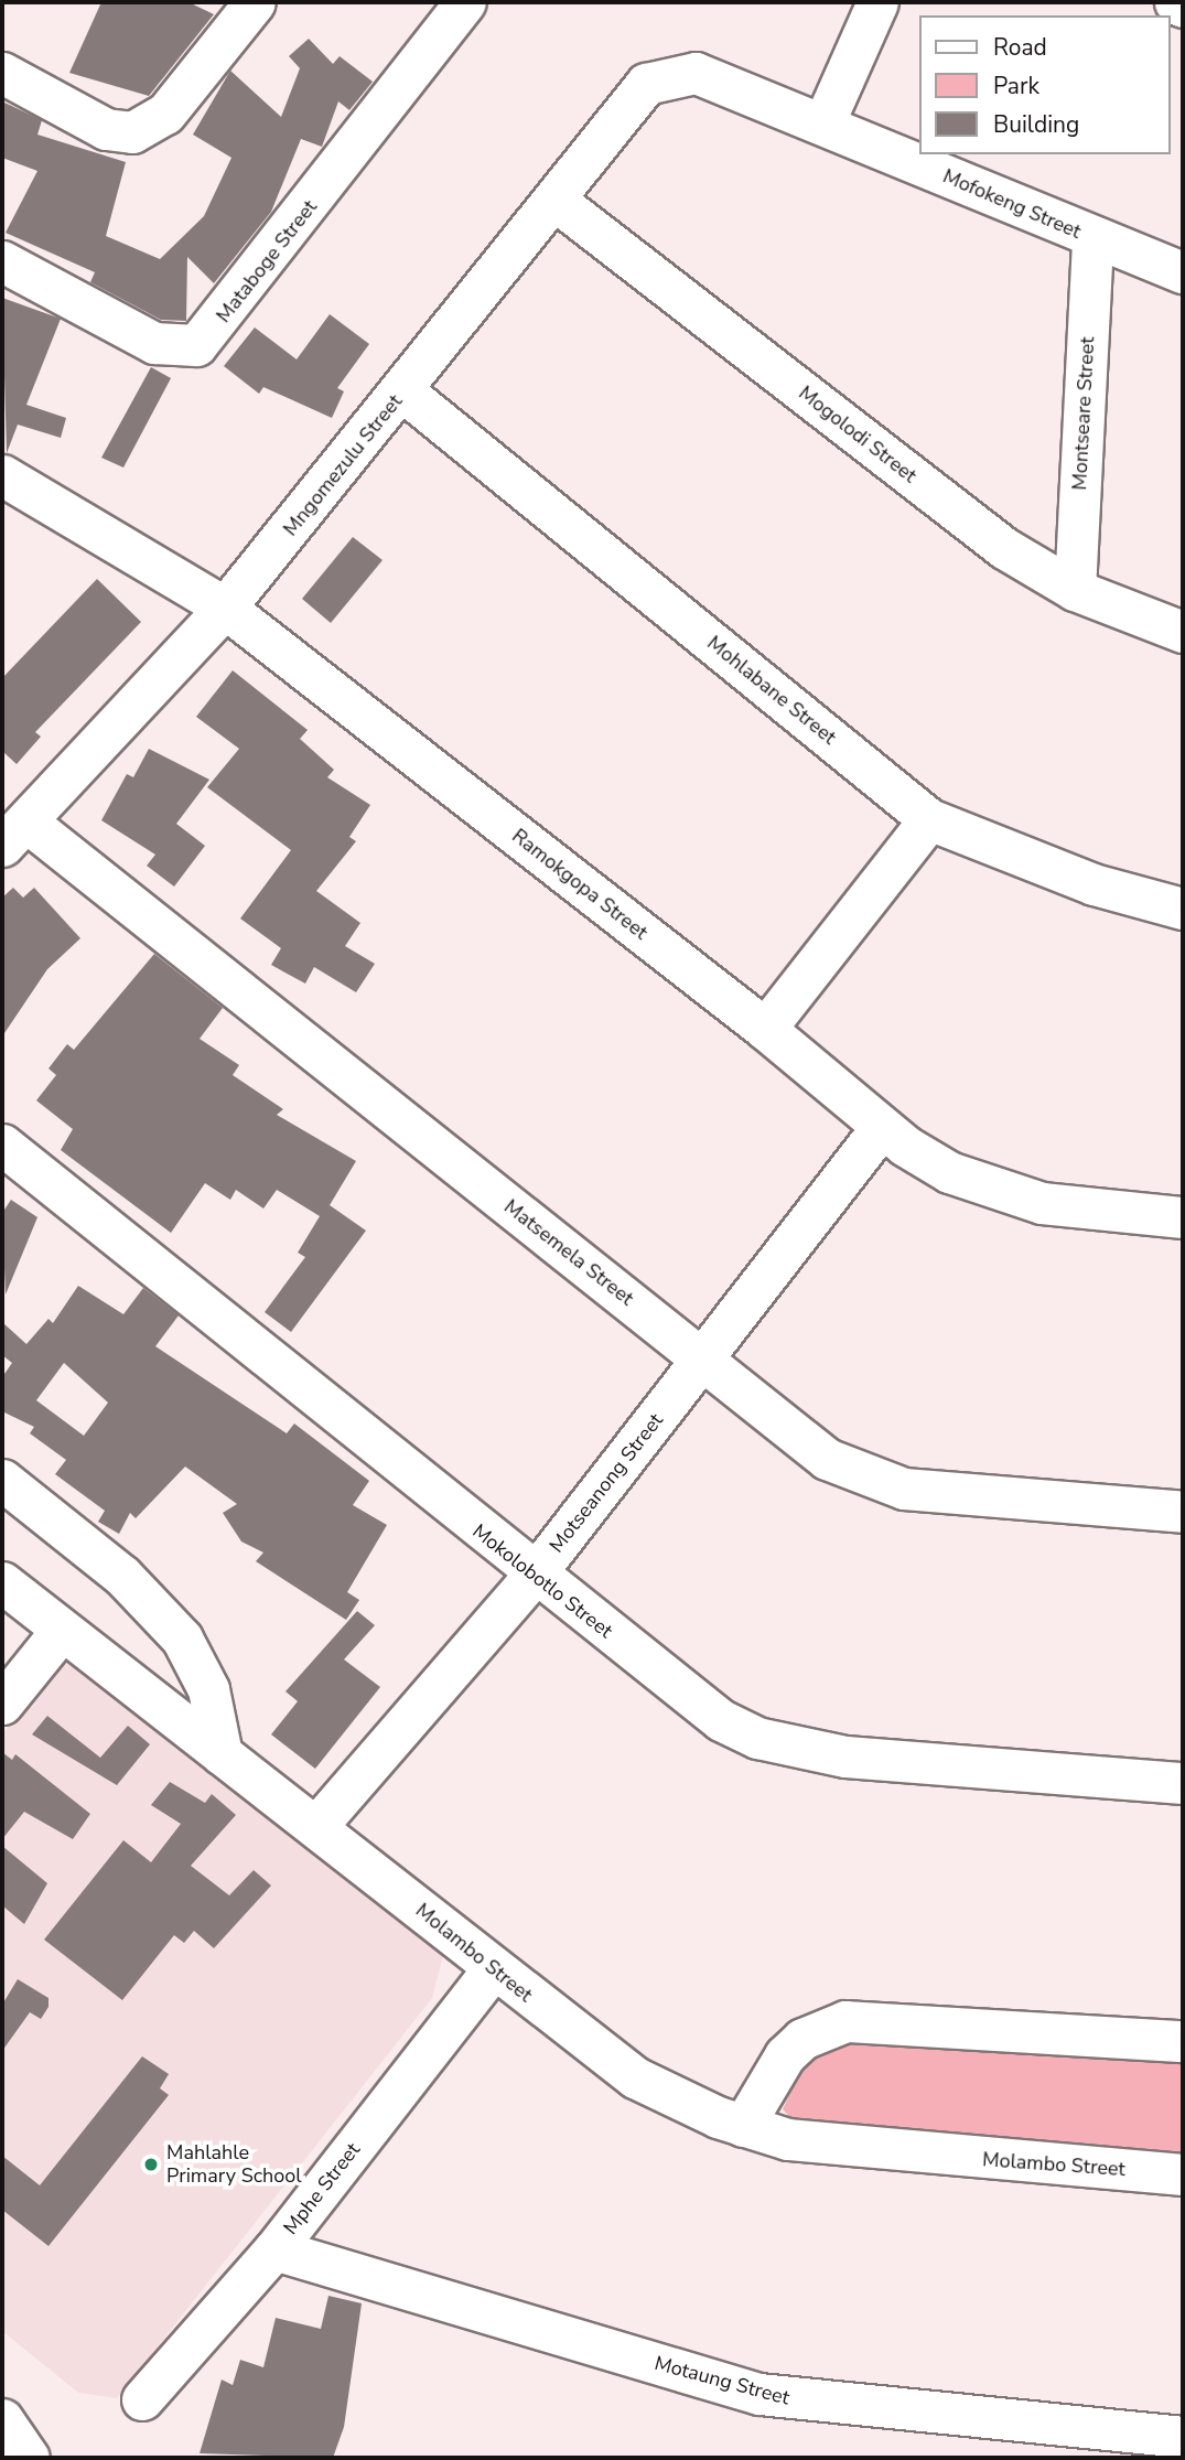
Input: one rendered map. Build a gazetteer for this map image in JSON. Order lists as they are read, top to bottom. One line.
{"streets":{"street":["Mofokeng Street","Mataboge Street","Montseare Street","Mogolodi Street","Mngomezulu Street","Mohlabane Street","Ramokgopa Street","Matsemela Street","Motseanong Street","Mokolobotlo Street","Molambo Street","Mphe Street","Motaung Street"]},"crossings":[["Mofokeng Street","Montseare Street"],["Mofokeng Street","Mngomezulu Street"],["Montseare Street","Mogolodi Street"],["Mogolodi Street","Mngomezulu Street"],["Mngomezulu Street","Mohlabane Street"],["Mngomezulu Street","Ramokgopa Street"],["Mngomezulu Street","Matsemela Street"],["Ramokgopa Street","Motseanong Street"],["Matsemela Street","Motseanong Street"],["Motseanong Street","Mokolobotlo Street"],["Motseanong Street","Molambo Street"],["Molambo Street","Mphe Street"],["Mphe Street","Motaung Street"]],"places":["Mahlahle Primary School"],"legend":["Road","Park","Building"]}
